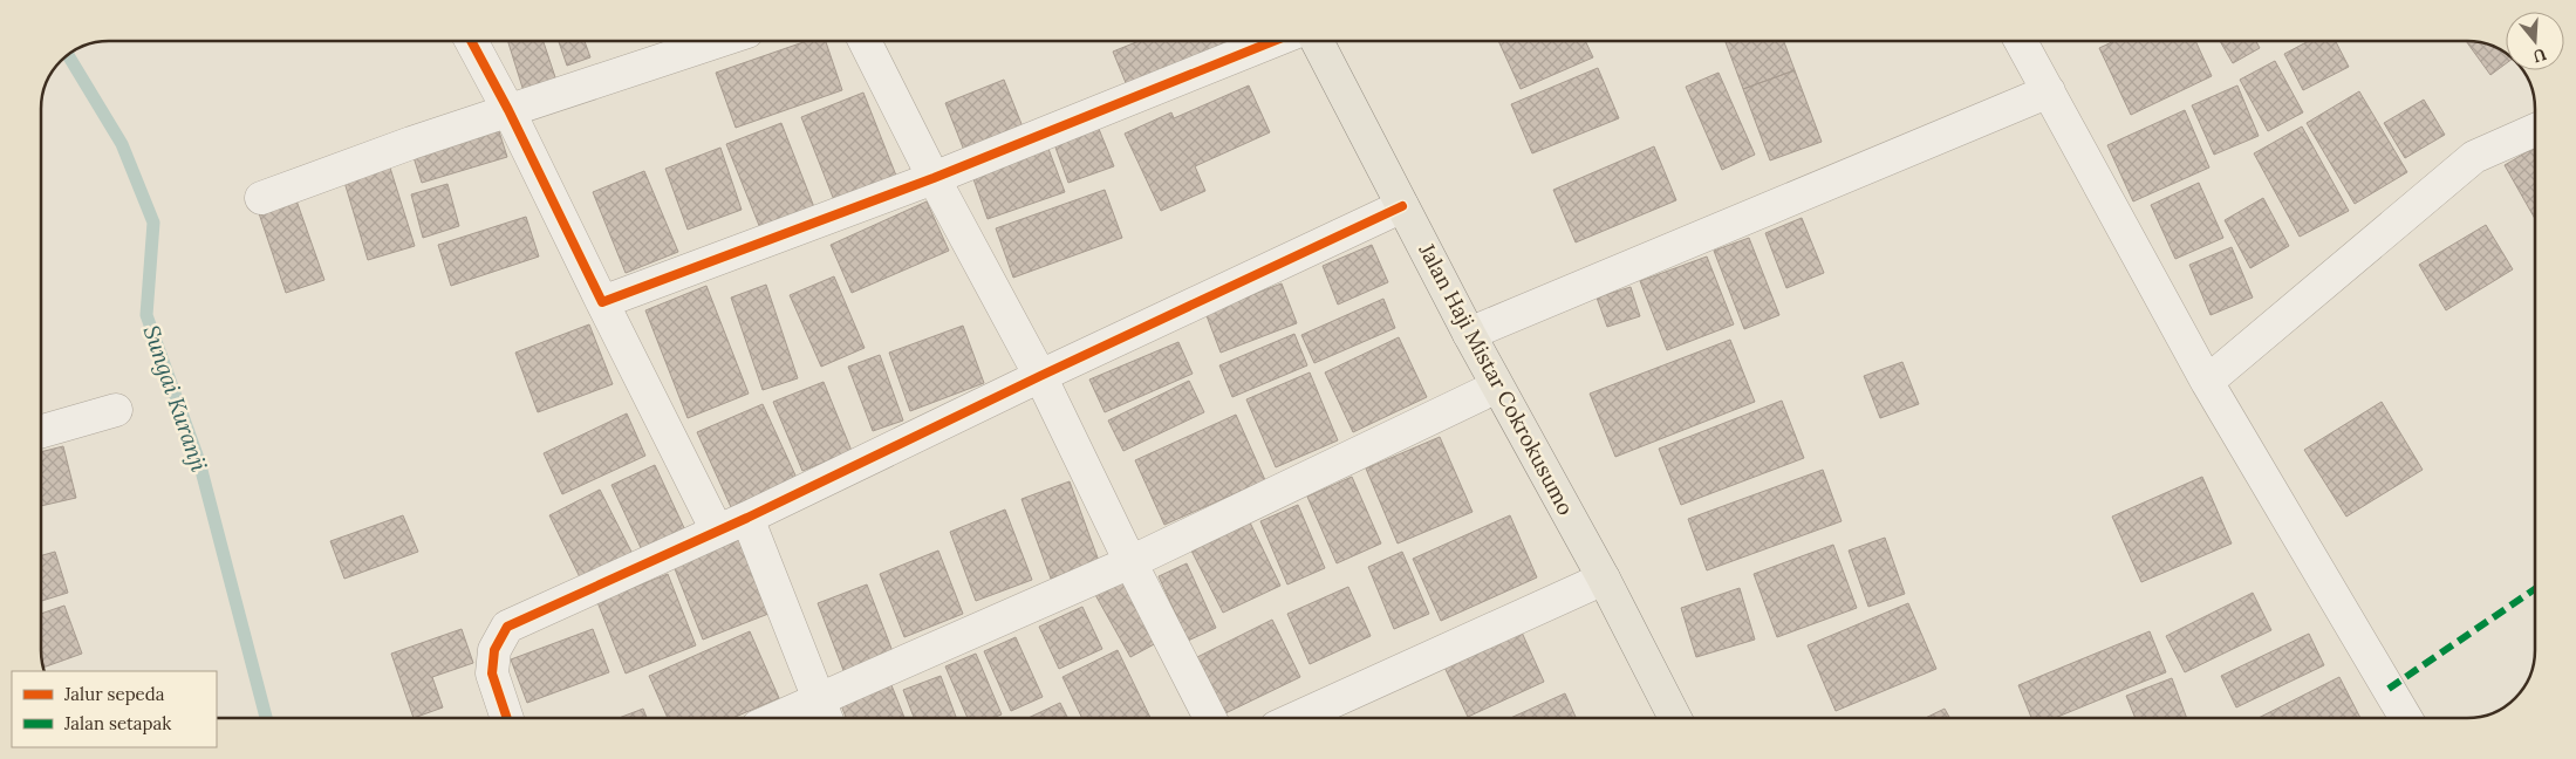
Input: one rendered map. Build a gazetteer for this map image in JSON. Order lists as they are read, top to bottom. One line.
{"streets":{"main road":["Jalan Haji Mistar Cokrokusumo"]},"water":["Sungai Kuranji"],"legend":["Jalur sepeda","Jalan setapak"],"north":"bottom"}
